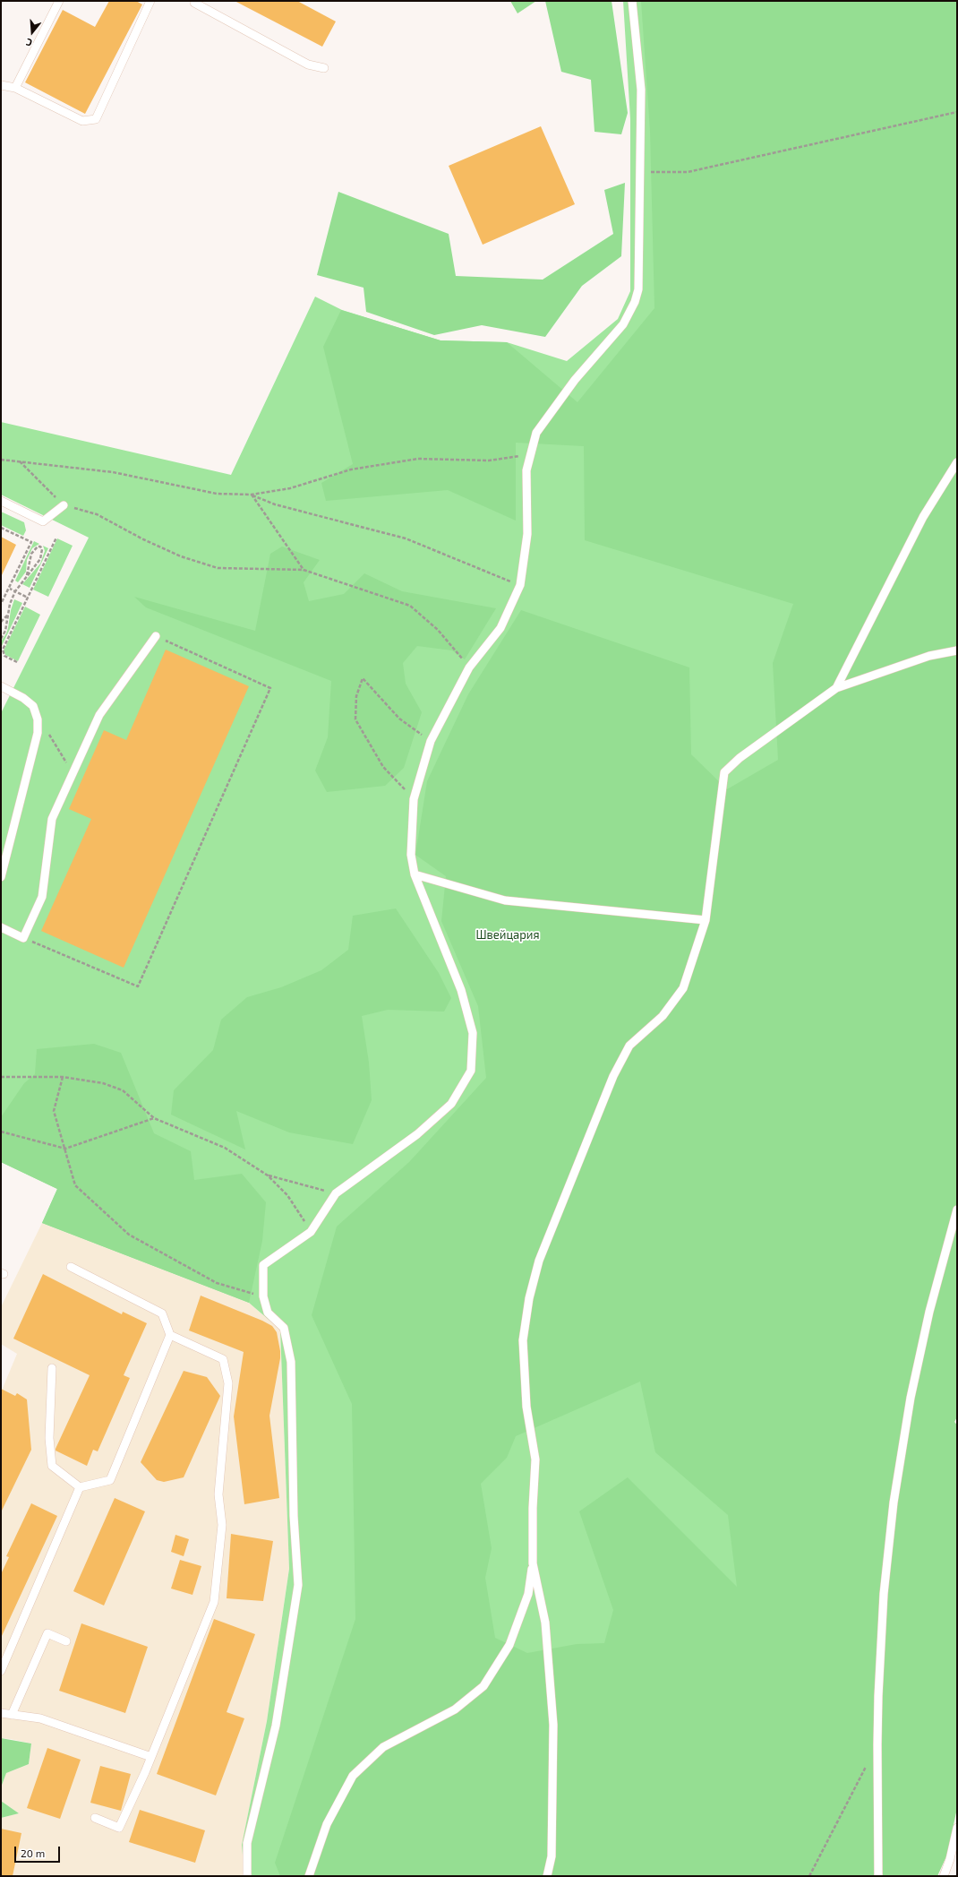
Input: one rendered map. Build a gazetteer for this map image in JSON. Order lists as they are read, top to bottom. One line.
{"parks":["Швейцария"],"scale_bar":"20 m","north":"bottom"}
